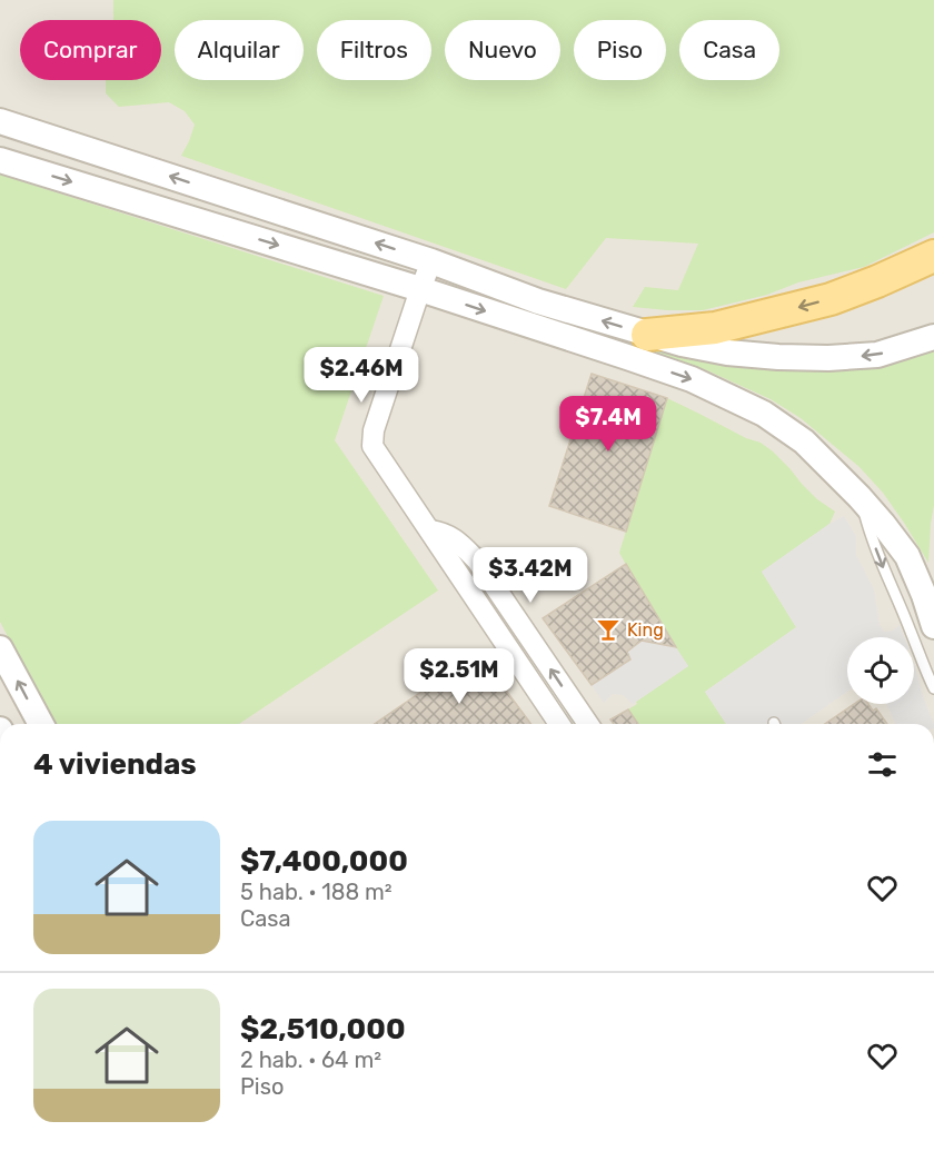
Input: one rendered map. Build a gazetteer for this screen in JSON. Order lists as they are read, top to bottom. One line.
{"places":{"bar":["King"]},"page":{"chip":["Comprar","Alquilar","Filtros","Nuevo","Piso","Casa"],"price":["$2.46M","$7.4M","$3.42M","$2.51M"],"heading":"4 viviendas","list":[{"name":"$7,400,000","note":"5 hab. · 188 m² · Casa"},{"name":"$2,510,000","note":"2 hab. · 64 m² · Piso"}]}}
